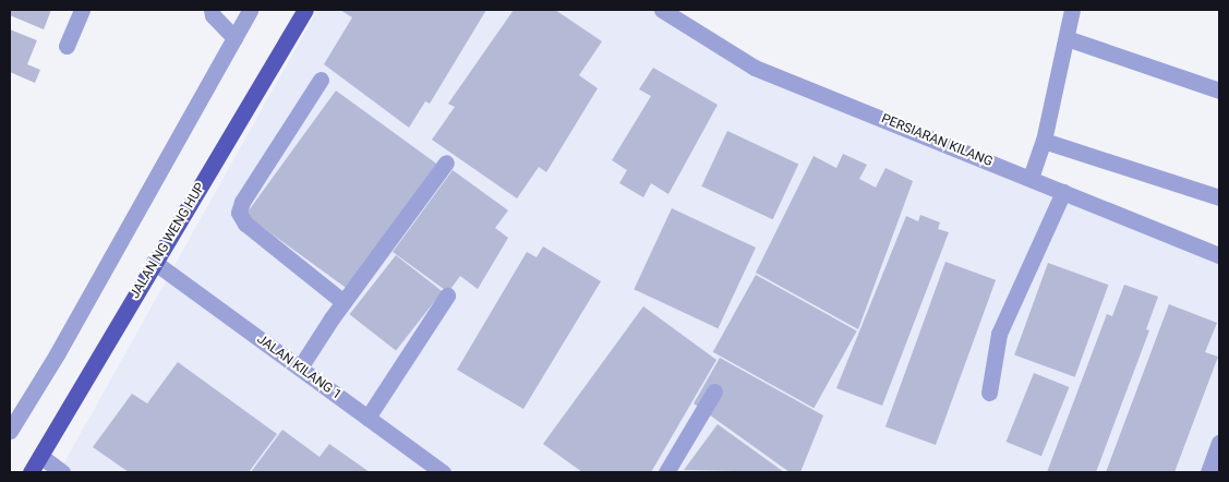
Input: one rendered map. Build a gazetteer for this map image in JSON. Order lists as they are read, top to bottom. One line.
{"streets":{"main road":["JALAN NG WENG HUP"],"street":["PERSIARAN KILANG","JALAN KILANG 1"]},"crossings":[["JALAN NG WENG HUP","JALAN KILANG 1"]]}
